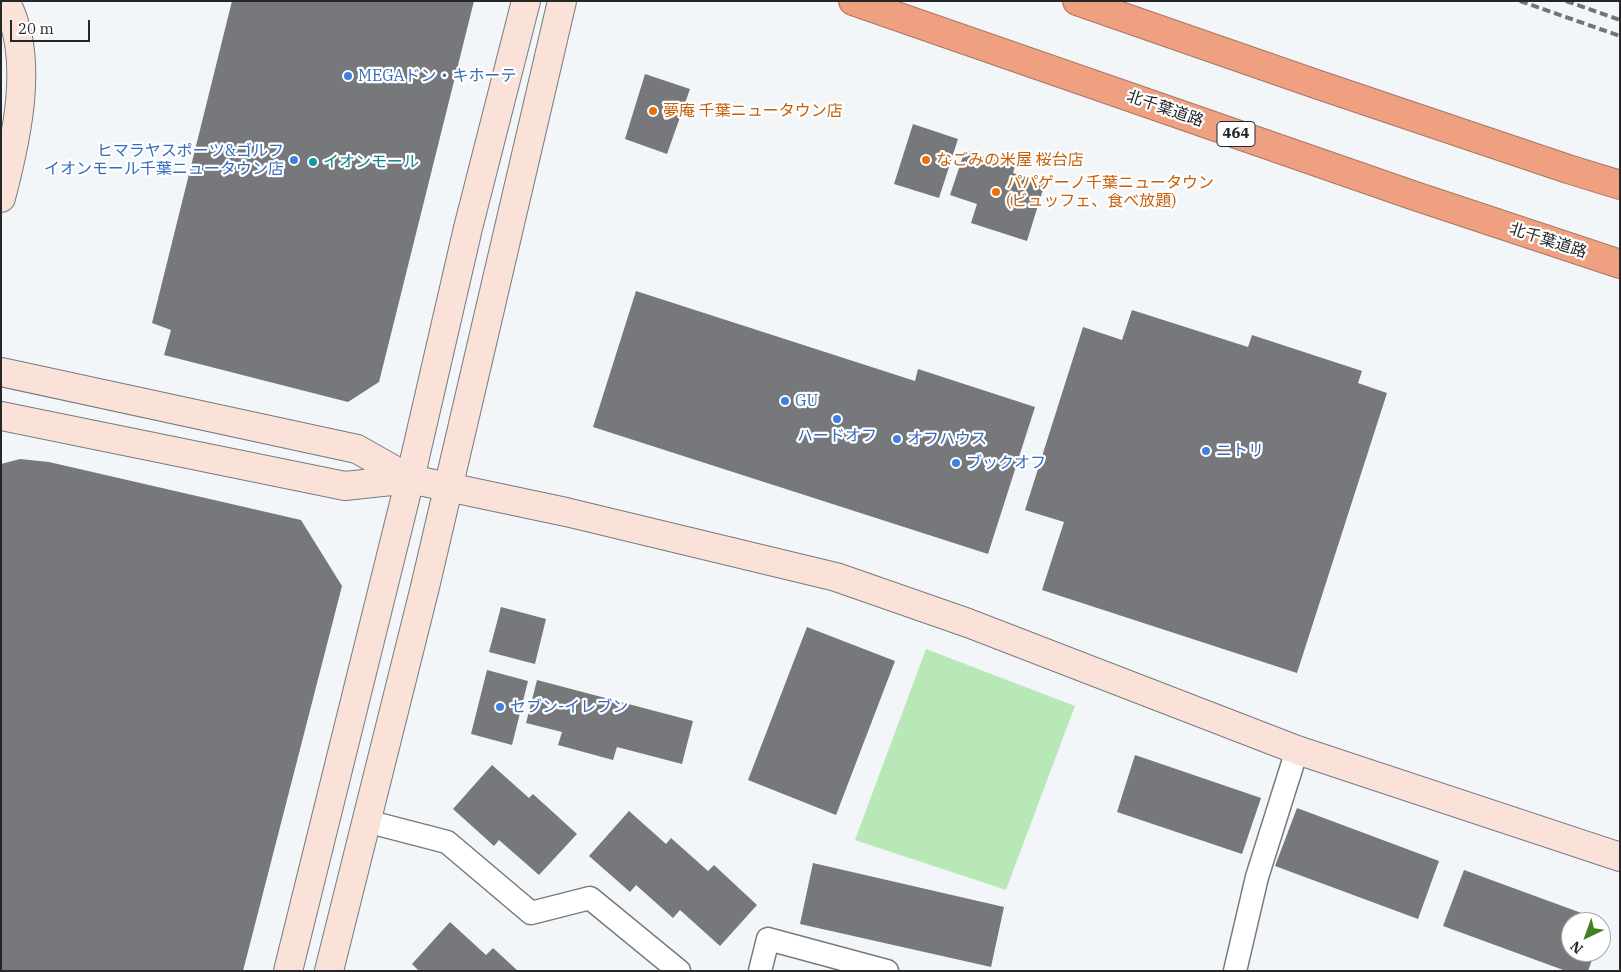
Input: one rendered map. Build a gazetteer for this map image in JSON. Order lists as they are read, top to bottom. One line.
{"streets":{"highway":["北千葉道路","464"]},"places":["MEGAドン・キホーテ","夢庵 千葉ニュータウン店","ヒマラヤスポーツ&ゴルフ イオンモール千葉ニュータウン店","なごみの米屋 桜台店","イオンモール","パパゲーノ千葉ニュータウン (ビュッフェ、食べ放題)","GU","ハードオフ","オフハウス","ニトリ","ブックオフ","セブン-イレブン"],"scale_bar":"20 m","north":"bottom left"}
